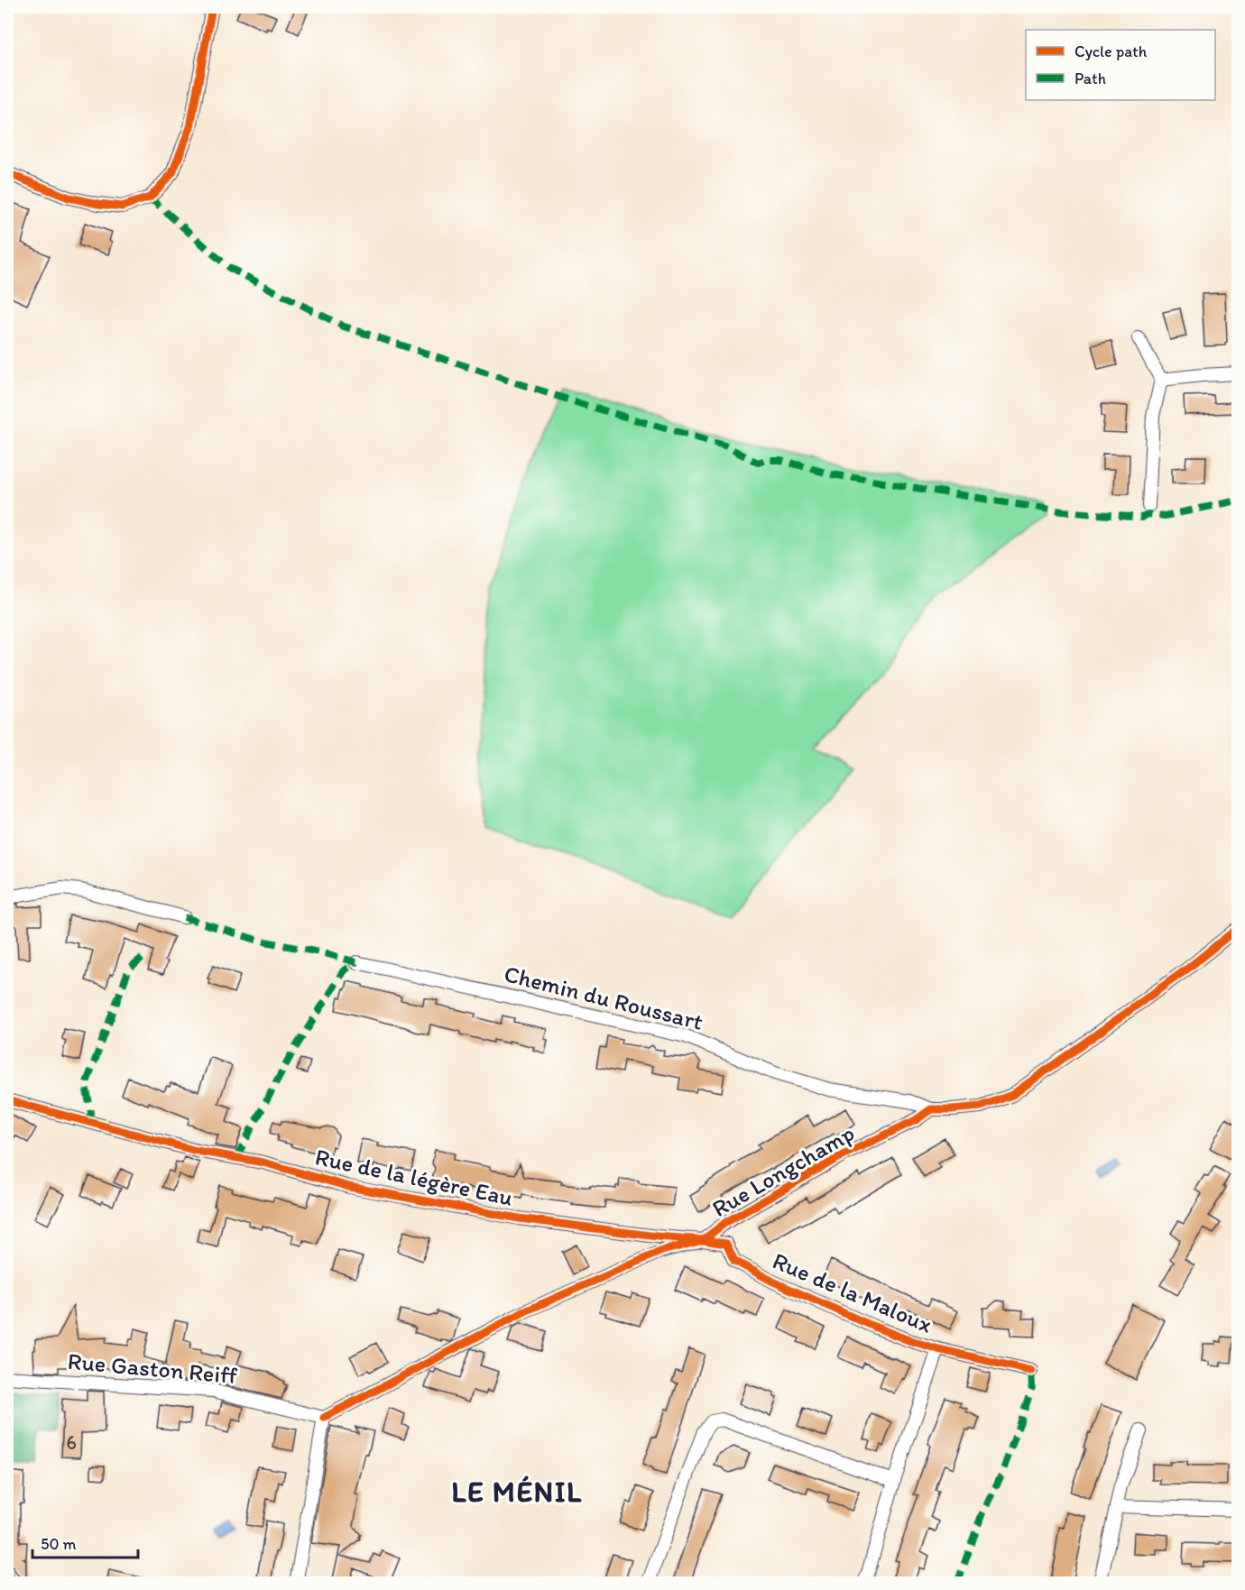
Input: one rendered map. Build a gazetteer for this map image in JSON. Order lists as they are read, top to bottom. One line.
{"streets":{"street":["Chemin du Roussart","Rue Longchamp","Rue de la légère Eau","Rue de la Maloux","Rue Gaston Reiff"]},"crossings":[["Chemin du Roussart","Rue Longchamp"],["Rue Longchamp","Rue de la légère Eau"],["Rue Longchamp","Rue de la Maloux"],["Rue Longchamp","Rue Gaston Reiff"],["Rue de la légère Eau","Rue de la Maloux"]],"districts":["LE MÉNIL"],"house_numbers":["6"],"legend":["Cycle path","Path"],"scale_bar":"50 m"}
